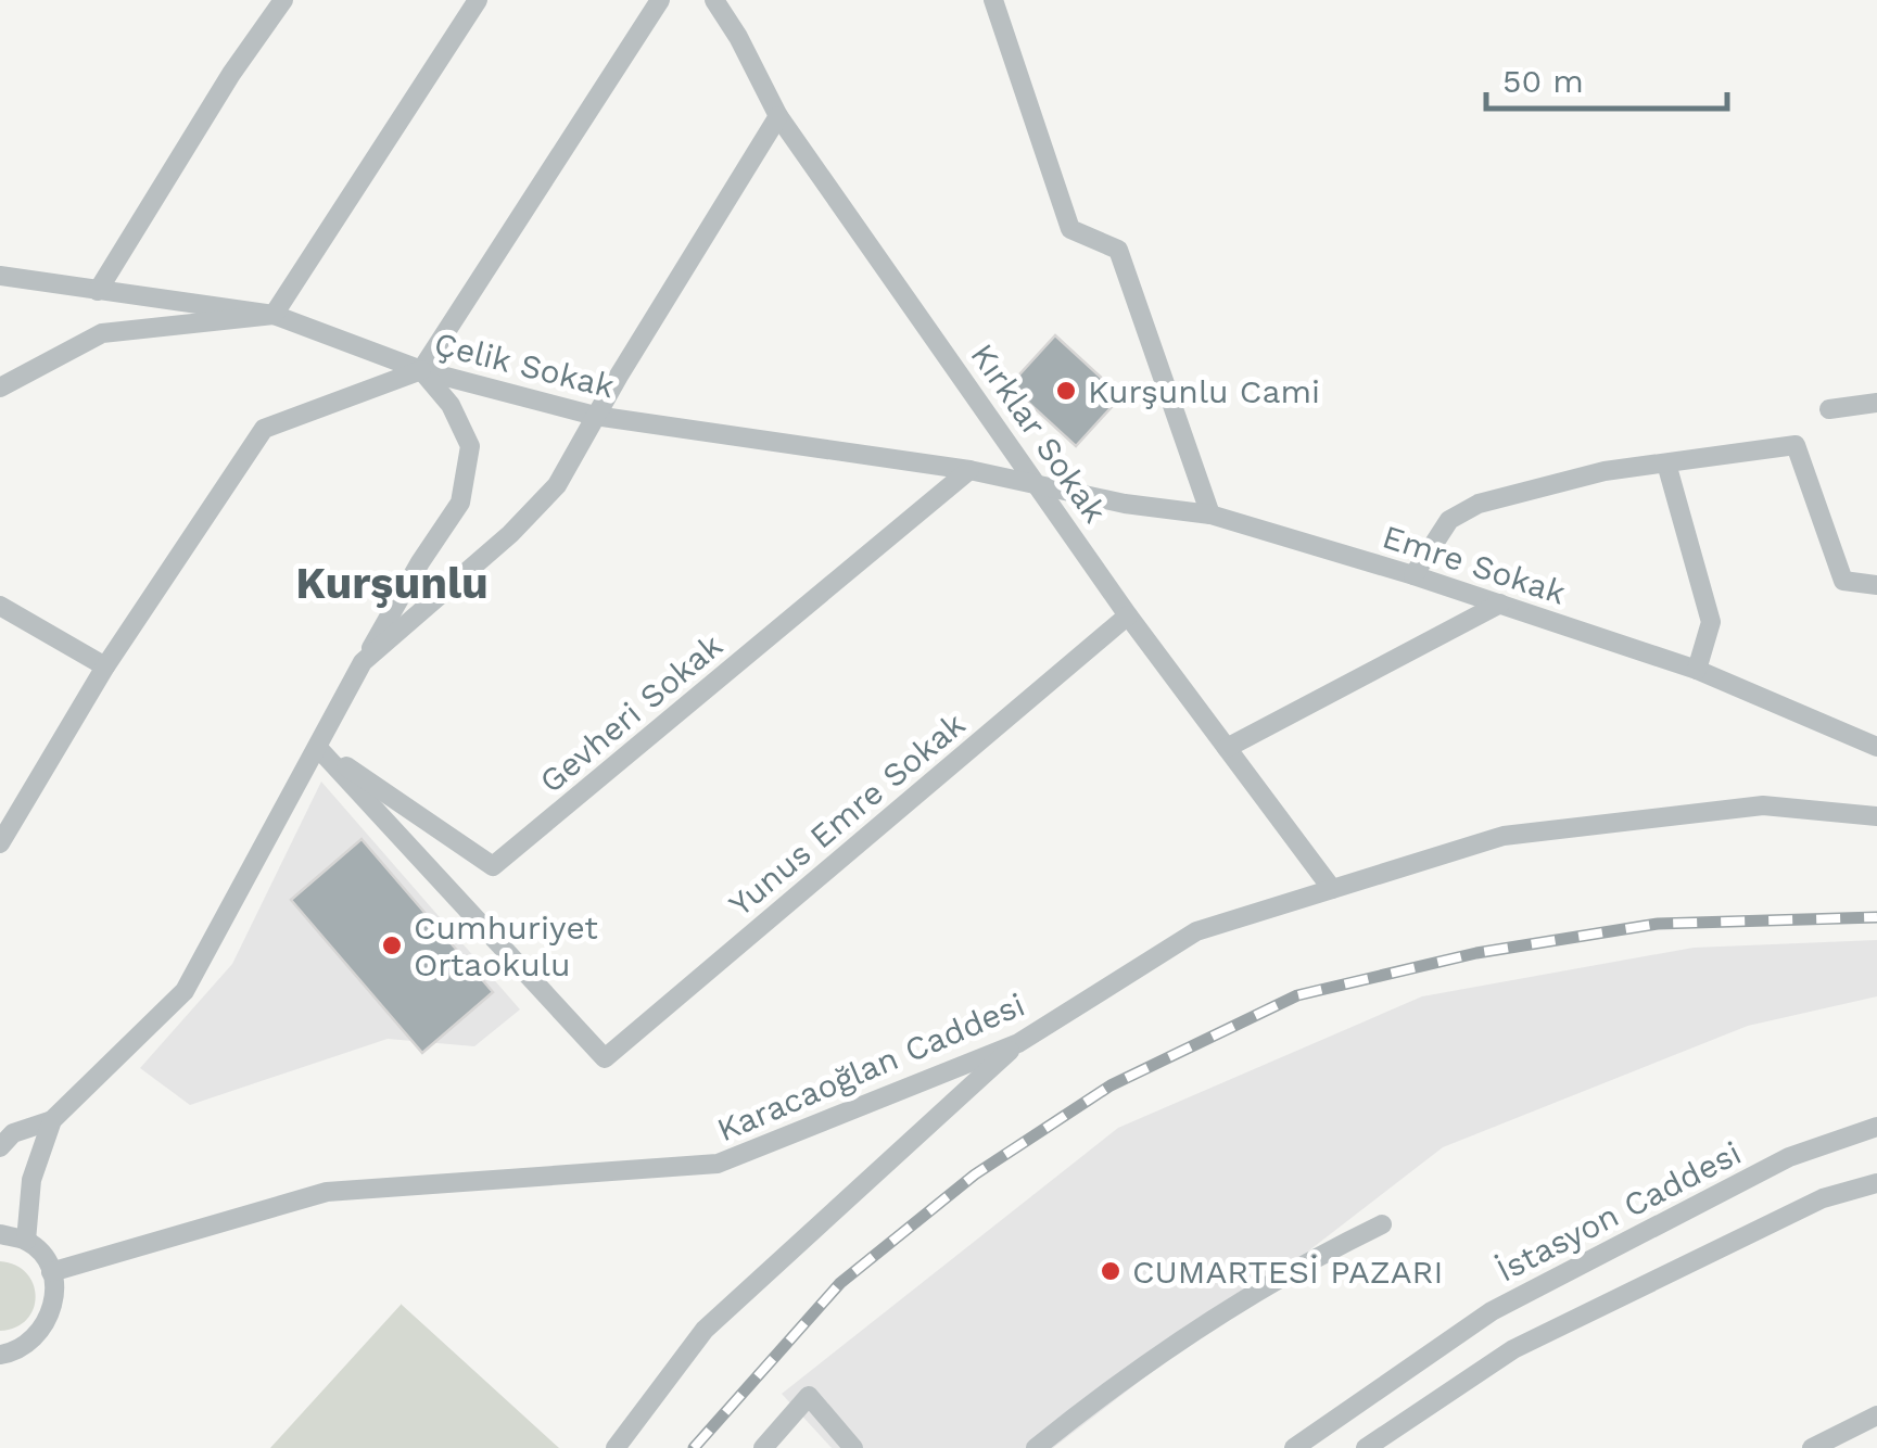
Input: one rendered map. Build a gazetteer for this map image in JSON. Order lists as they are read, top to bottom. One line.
{"streets":{"street":["Çelik Sokak","Kırklar Sokak","Emre Sokak","Gevheri Sokak","Yunus Emre Sokak","Karacaoğlan Caddesi","İstasyon Caddesi"]},"crossings":[["Çelik Sokak","Kırklar Sokak"],["Çelik Sokak","Emre Sokak"],["Çelik Sokak","Gevheri Sokak"],["Kırklar Sokak","Emre Sokak"],["Kırklar Sokak","Yunus Emre Sokak"],["Kırklar Sokak","Karacaoğlan Caddesi"],["Gevheri Sokak","Yunus Emre Sokak"]],"districts":["Kurşunlu"],"places":["Kurşunlu Cami","Cumhuriyet Ortaokulu","CUMARTESİ PAZARI"],"scale_bar":"50 m"}
